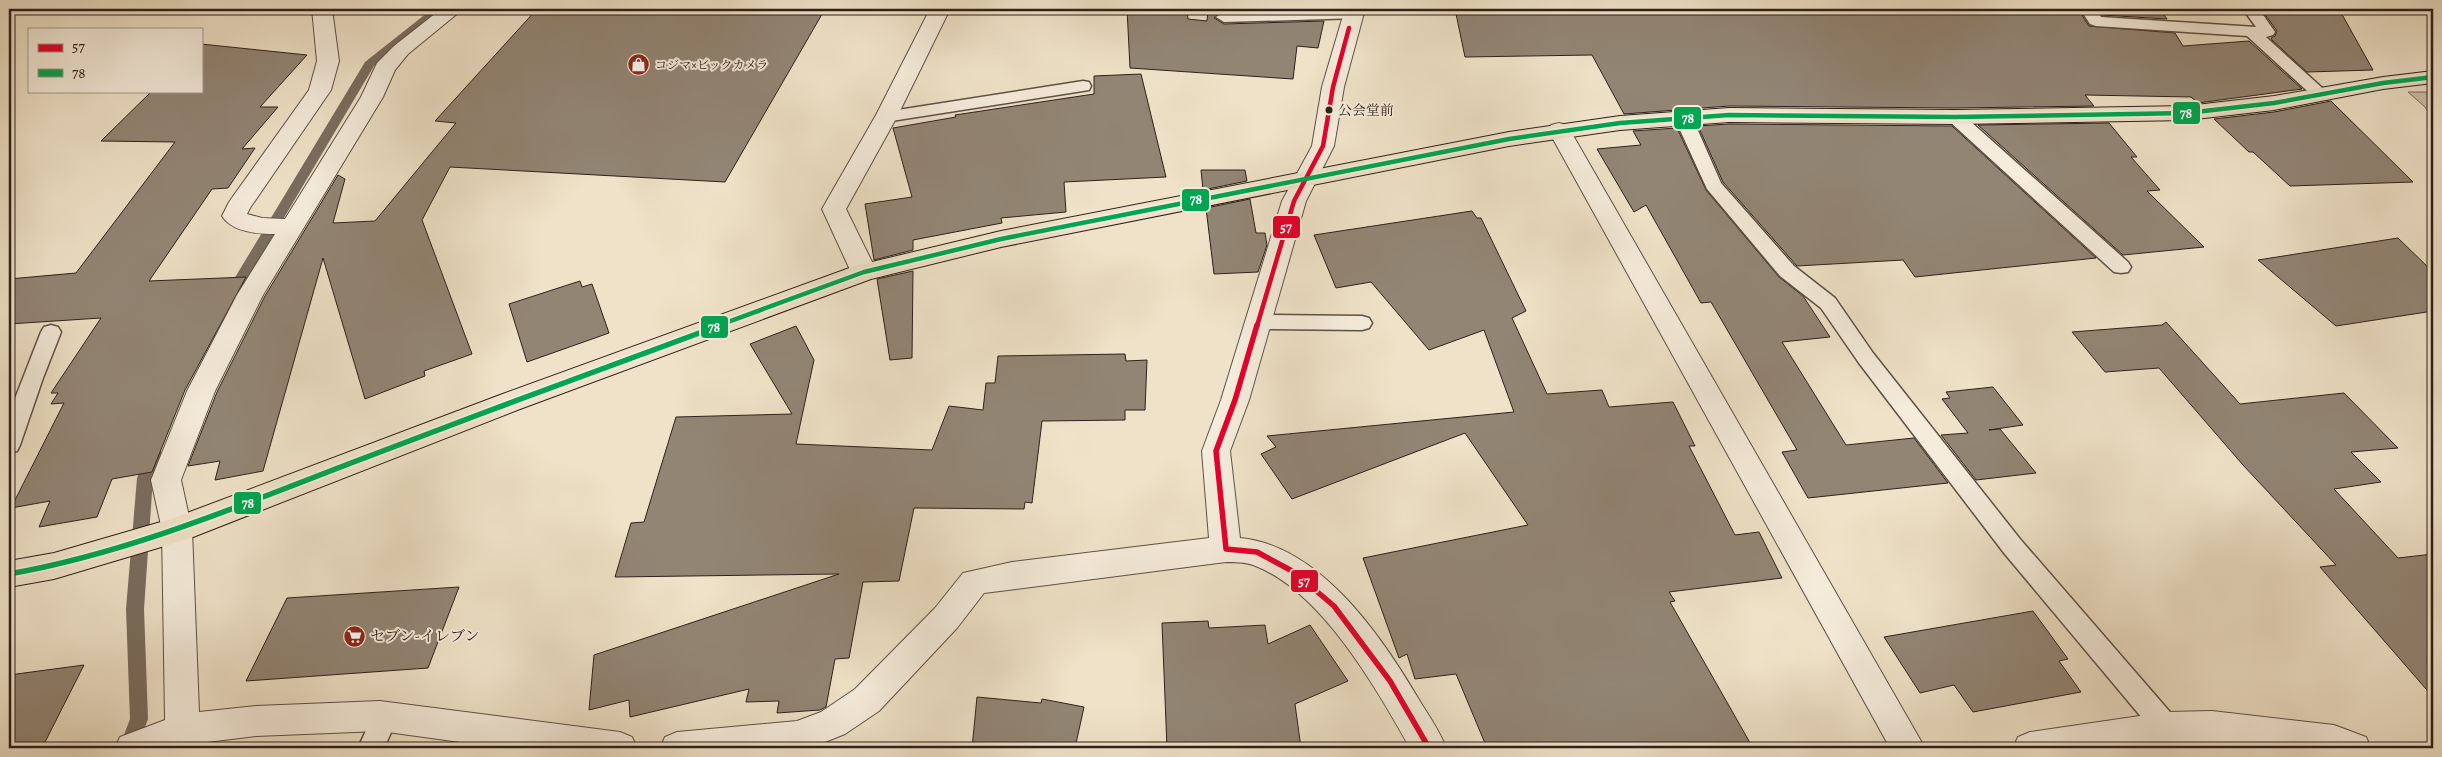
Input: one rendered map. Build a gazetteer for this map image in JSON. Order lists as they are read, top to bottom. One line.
{"places":{"shop":["コジマ×ビックカメラ"],"other":["公会堂前"],"supermarket":["セブン-イレブン"]},"lines":["transit line 57","transit line 78"],"legend":["57","78"]}
